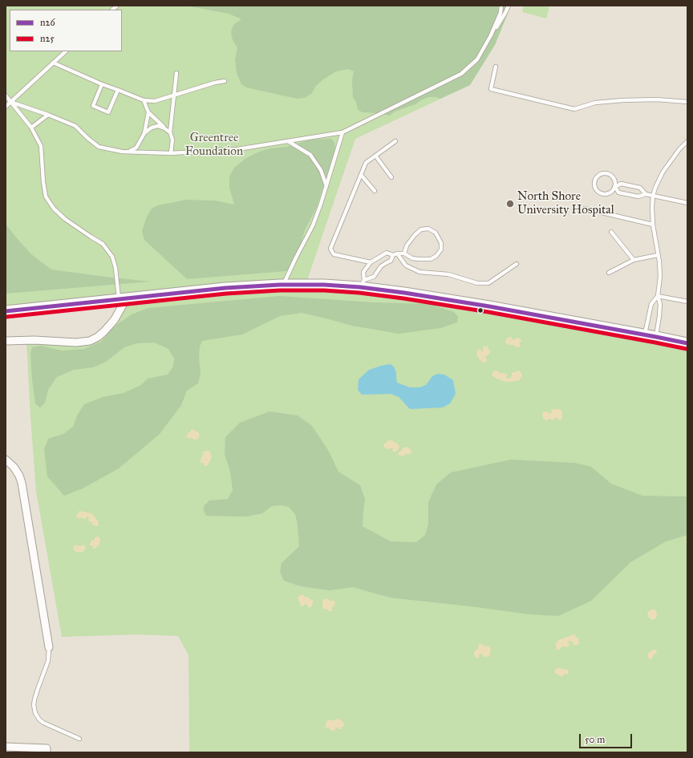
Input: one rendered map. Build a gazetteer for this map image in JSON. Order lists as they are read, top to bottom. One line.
{"parks":["Greentree Foundation"],"places":["North Shore University Hospital"],"lines":["transit line n26","transit line n25"],"legend":["n26","n25"],"scale_bar":"50 m"}
